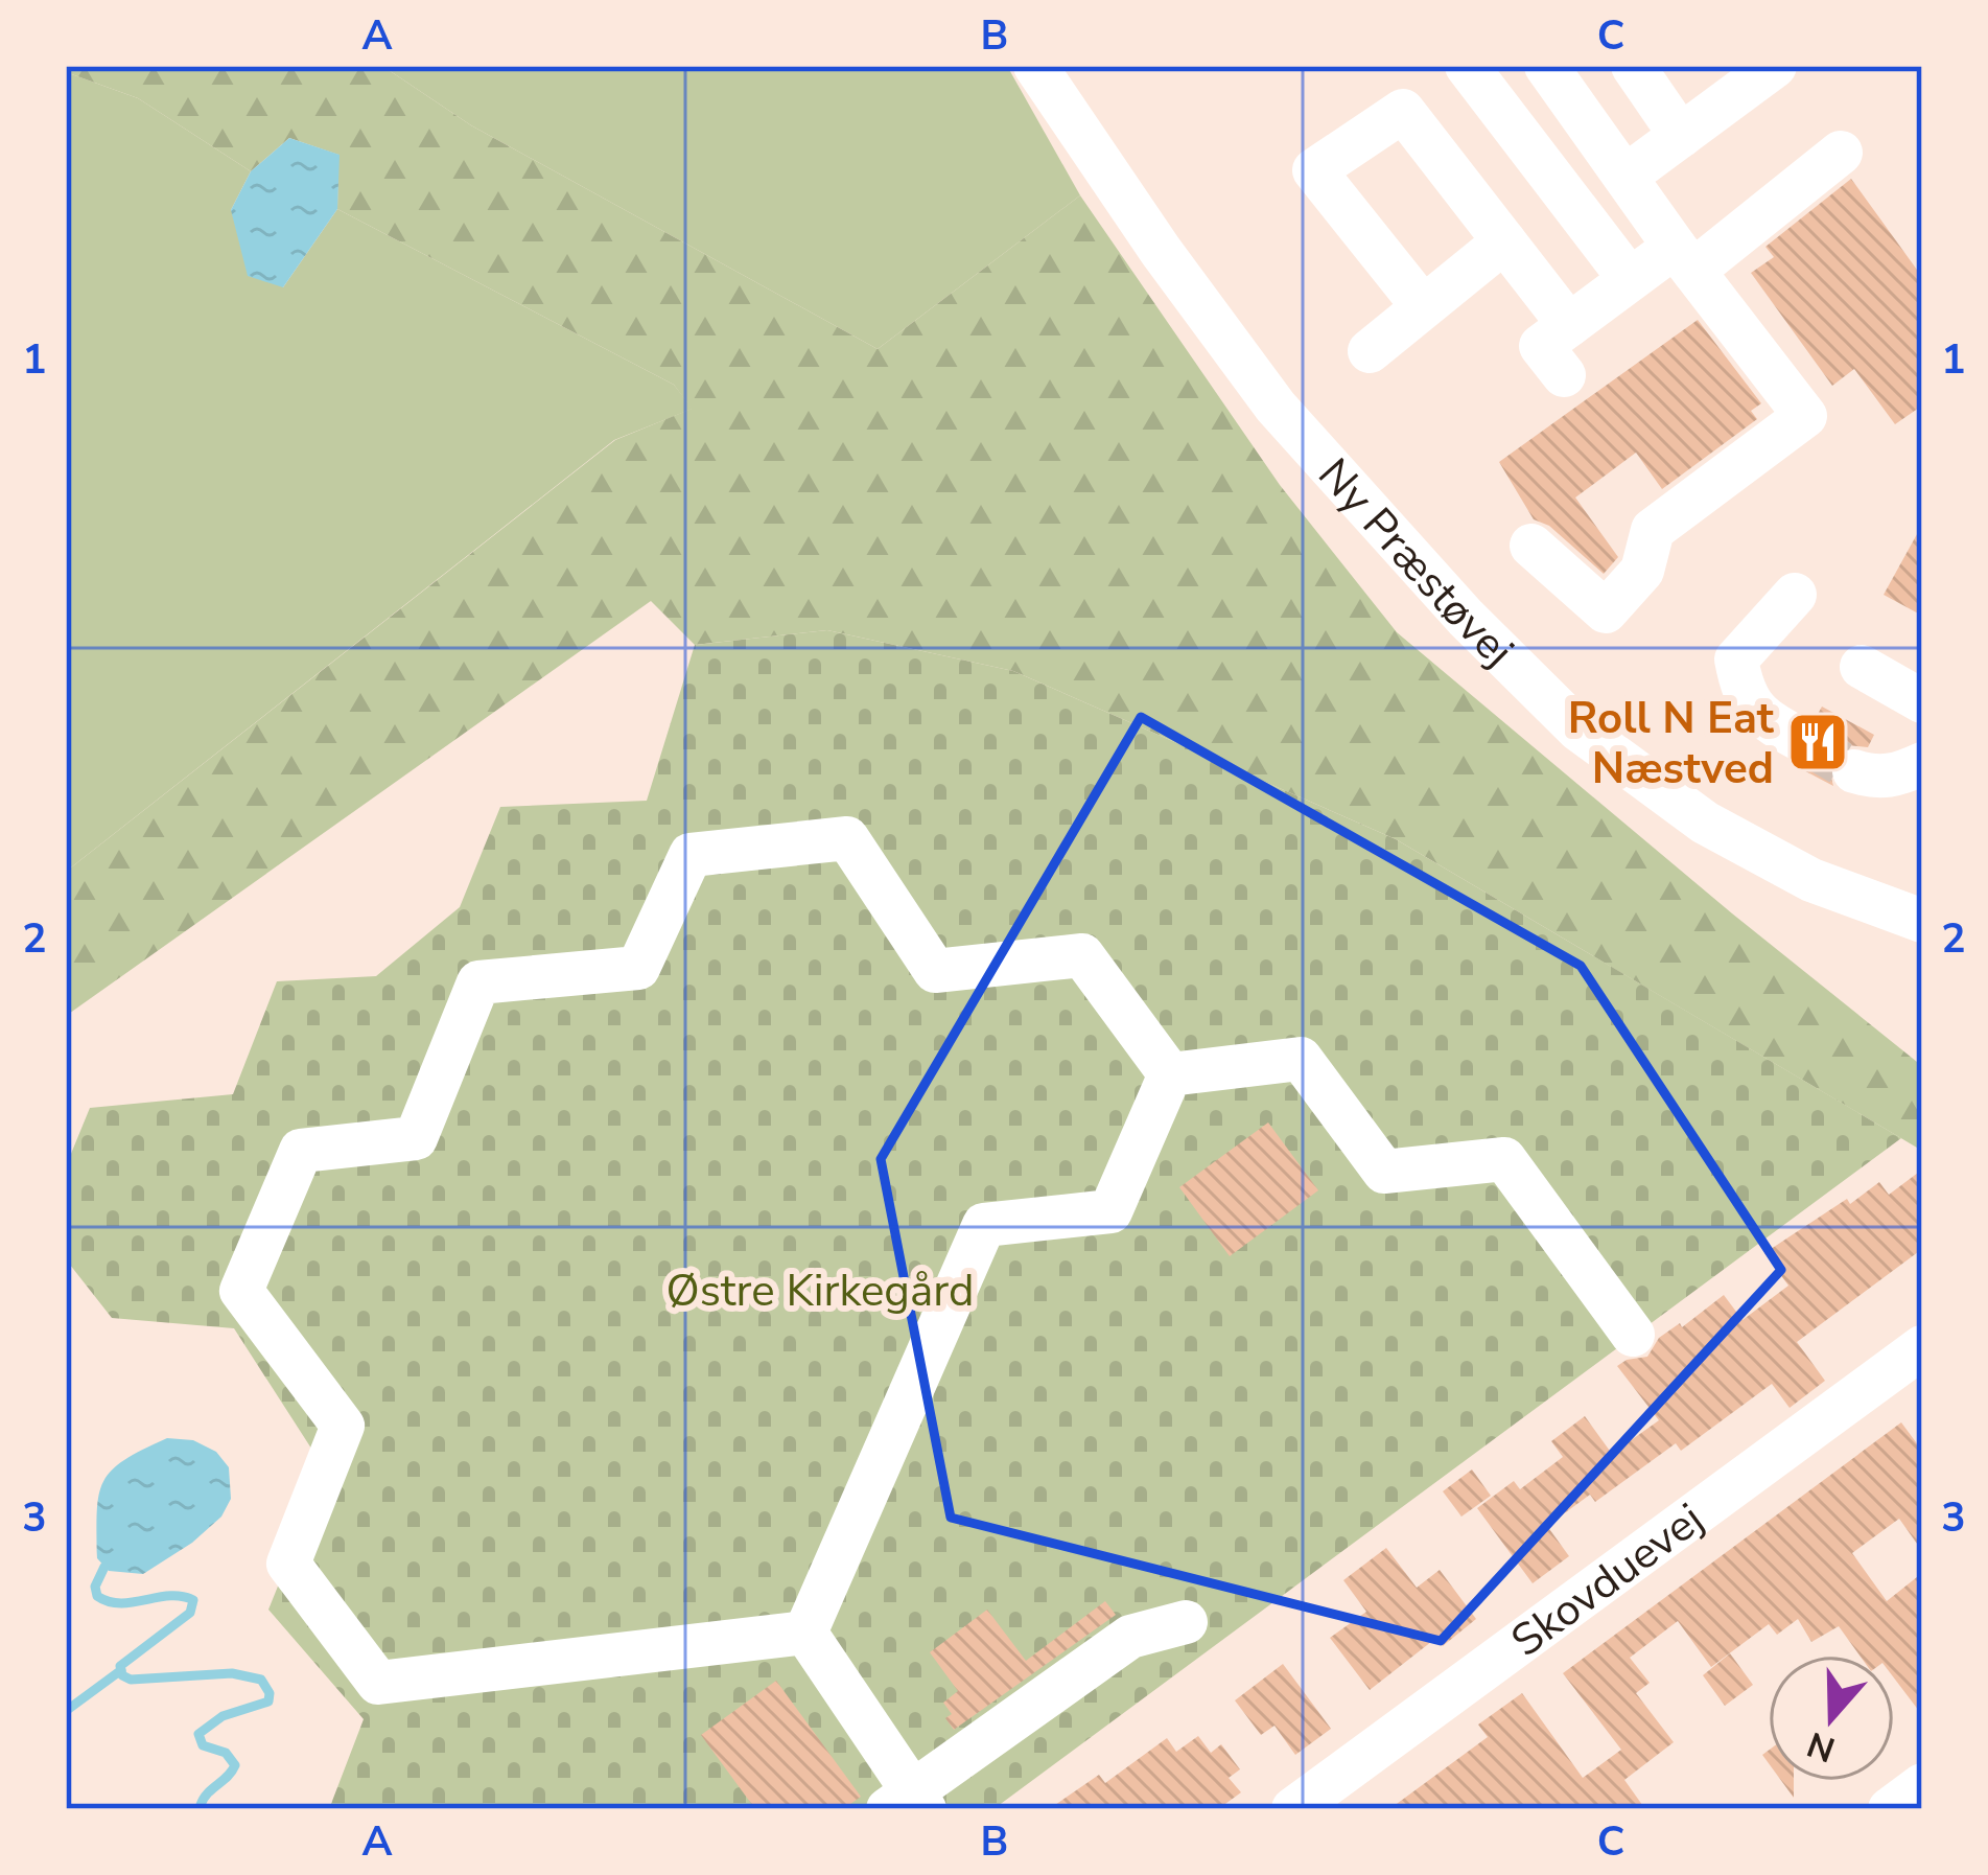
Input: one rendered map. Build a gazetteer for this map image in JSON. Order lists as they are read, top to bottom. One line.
{"streets":{"street":["Ny Præstøvej","Skovduevej"]},"parks":["Østre Kirkegård"],"places":{"restaurant":["Roll N Eat Næstved"]},"north":"bottom","grid":{"columns":["A","B","C"],"rows":["1","2","3"]}}
